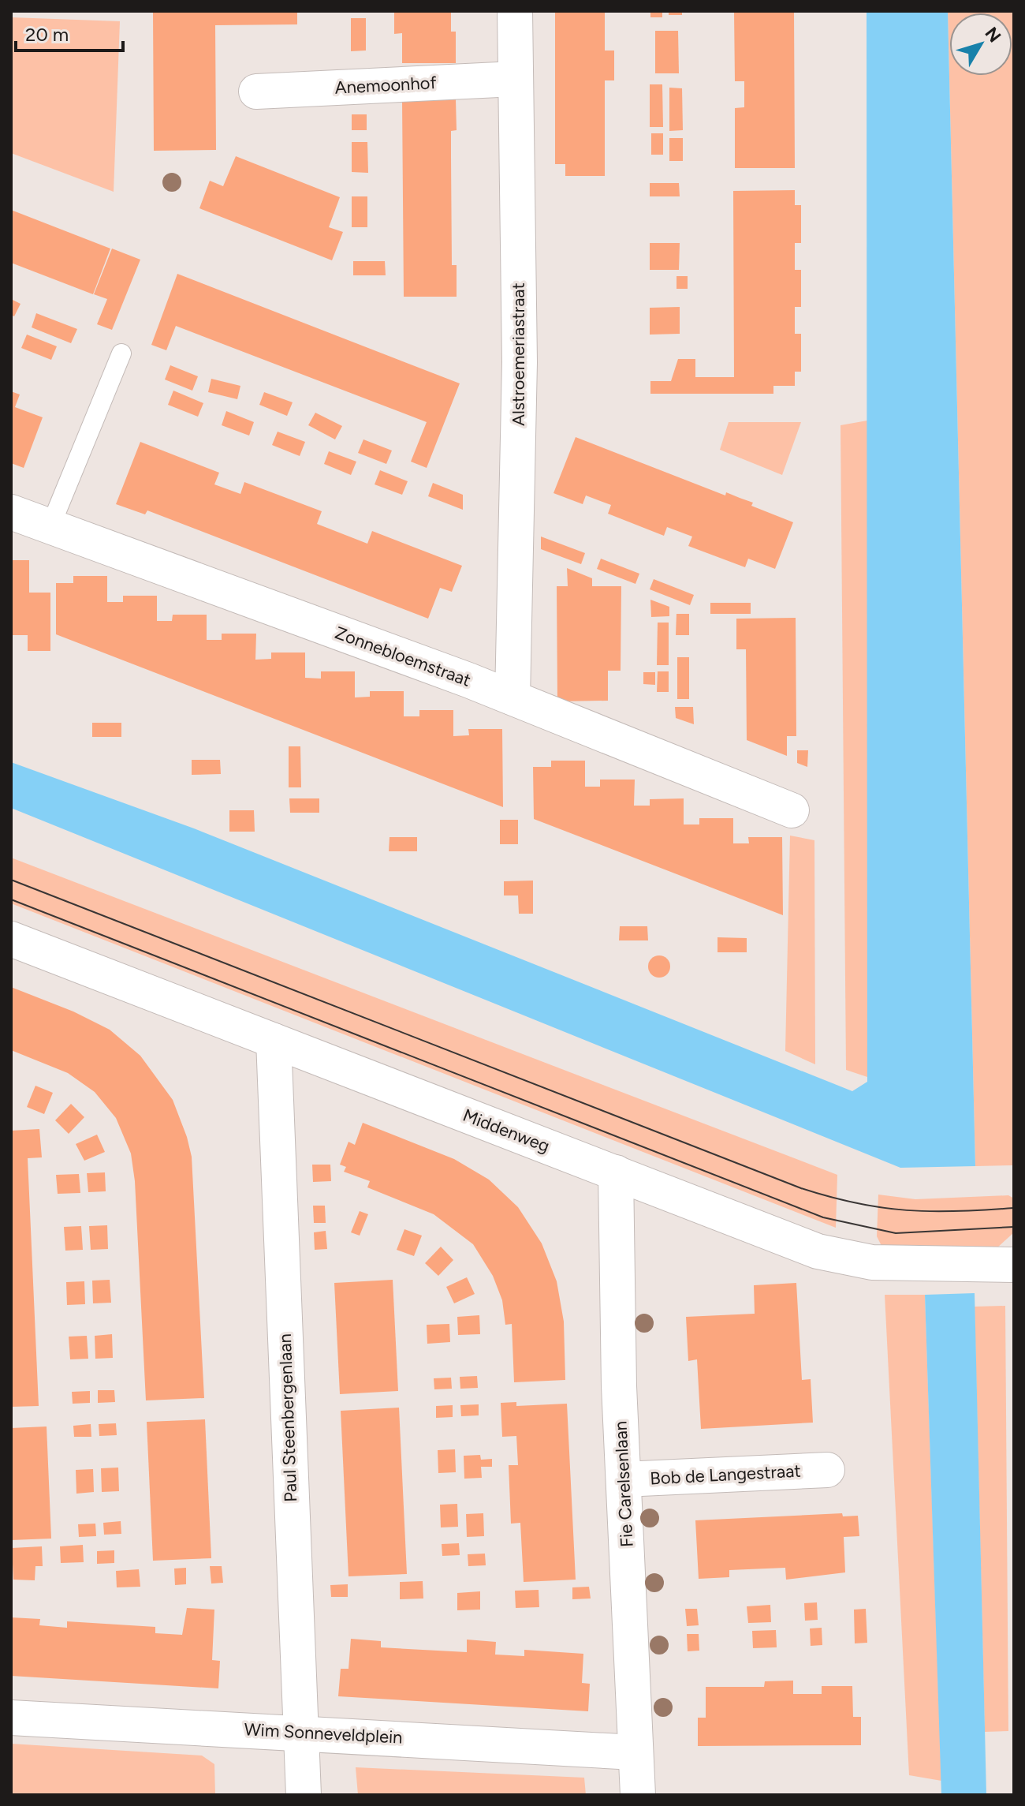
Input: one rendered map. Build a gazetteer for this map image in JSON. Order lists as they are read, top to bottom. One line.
{"streets":{"street":["Anemoonhof","Alstroemeriastraat","Zonnebloemstraat","Middenweg","Paul Steenbergenlaan","Bob de Langestraat","Fie Carelsenlaan","Wim Sonneveldplein"]},"crossings":[["Anemoonhof","Alstroemeriastraat"],["Alstroemeriastraat","Zonnebloemstraat"],["Middenweg","Paul Steenbergenlaan"],["Middenweg","Fie Carelsenlaan"],["Paul Steenbergenlaan","Wim Sonneveldplein"],["Bob de Langestraat","Fie Carelsenlaan"],["Fie Carelsenlaan","Wim Sonneveldplein"]],"scale_bar":"20 m","north":"top right"}
